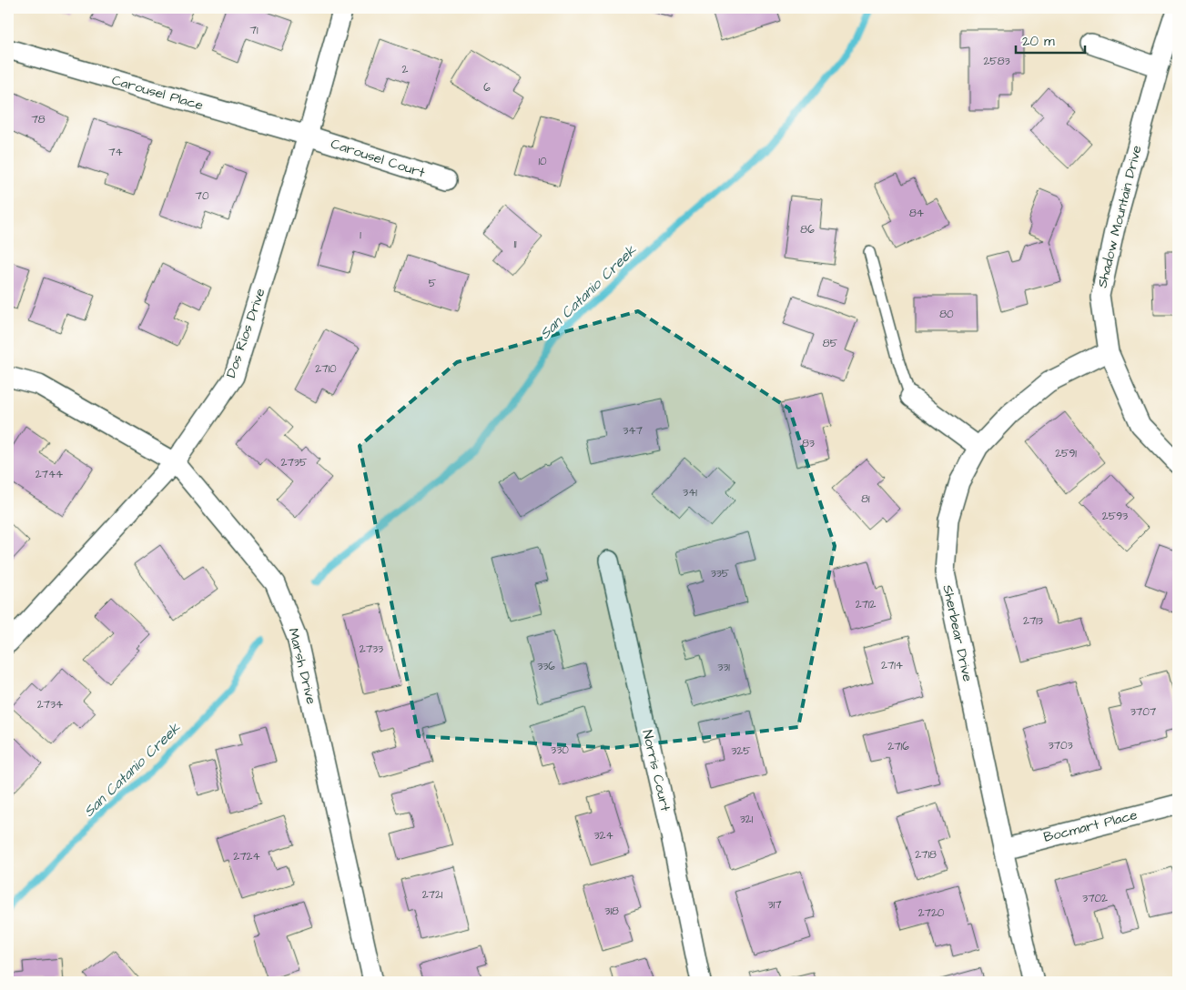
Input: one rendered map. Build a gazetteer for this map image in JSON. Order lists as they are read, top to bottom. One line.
{"streets":{"street":["Carousel Place","Carousel Court","Shadow Mountain Drive","Dos Rios Drive","Sherbear Drive","Marsh Drive","Norris Court","Bocmart Place"]},"crossings":[["Carousel Place","Carousel Court"],["Carousel Place","Dos Rios Drive"],["Carousel Court","Dos Rios Drive"],["Shadow Mountain Drive","Sherbear Drive"],["Dos Rios Drive","Marsh Drive"],["Sherbear Drive","Bocmart Place"]],"water":["San Catanio Creek"],"house_numbers":["71","2583","2","6","78","74","10","70","84","86","1","11","5","80","85","2710","347","83","2591","2735","2744","341","81","2593","335","2712","2713","2733","2714","336","331","2734","3707","3703","2716","330","325","321","324","2718","2724","2721","3702","317","318","2720"],"scale_bar":"20 m"}
